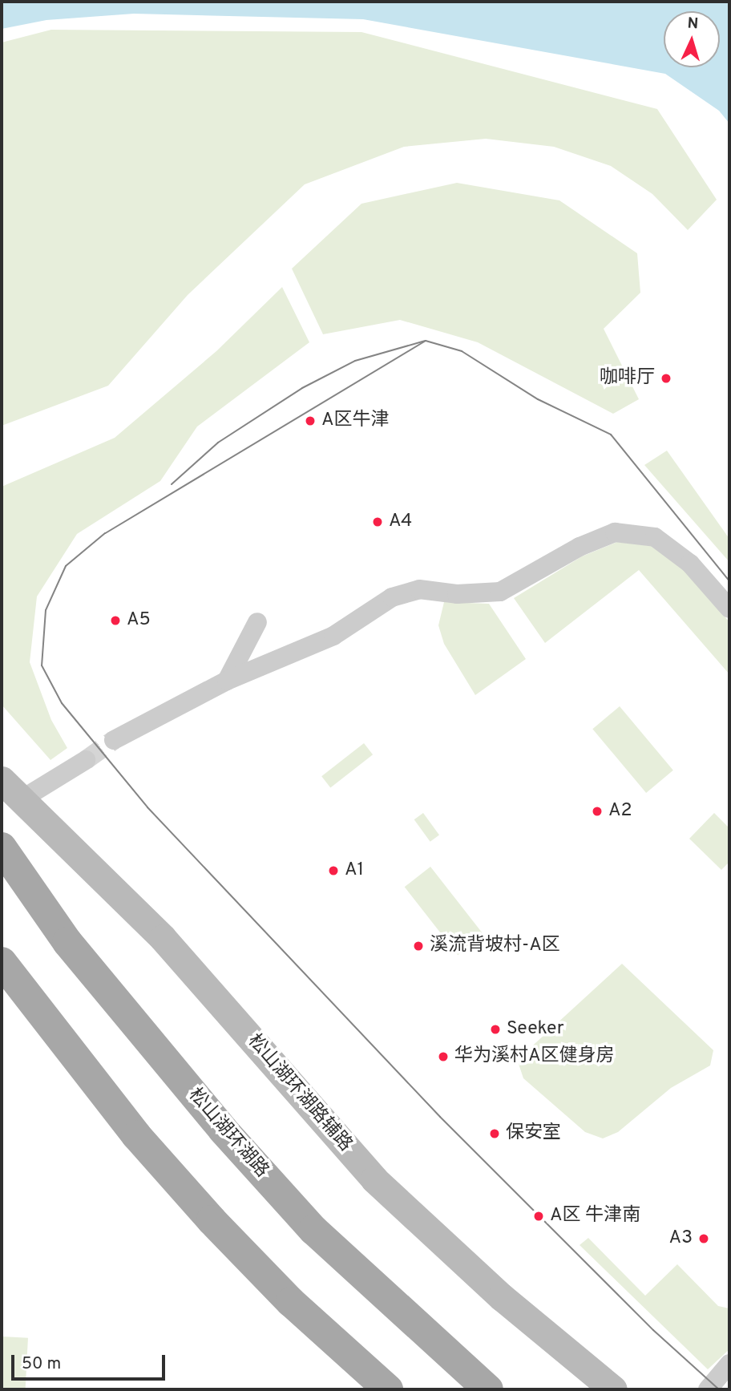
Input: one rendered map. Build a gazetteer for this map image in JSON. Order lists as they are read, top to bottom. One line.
{"streets":{"main road":["松山湖环湖路辅路","松山湖环湖路"]},"places":["咖啡厅","A区牛津","A4","A5","A2","A1","溪流背坡村-A区","Seeker","华为溪村A区健身房","保安室","A区 牛津南","A3"],"scale_bar":"50 m","north":"top"}
